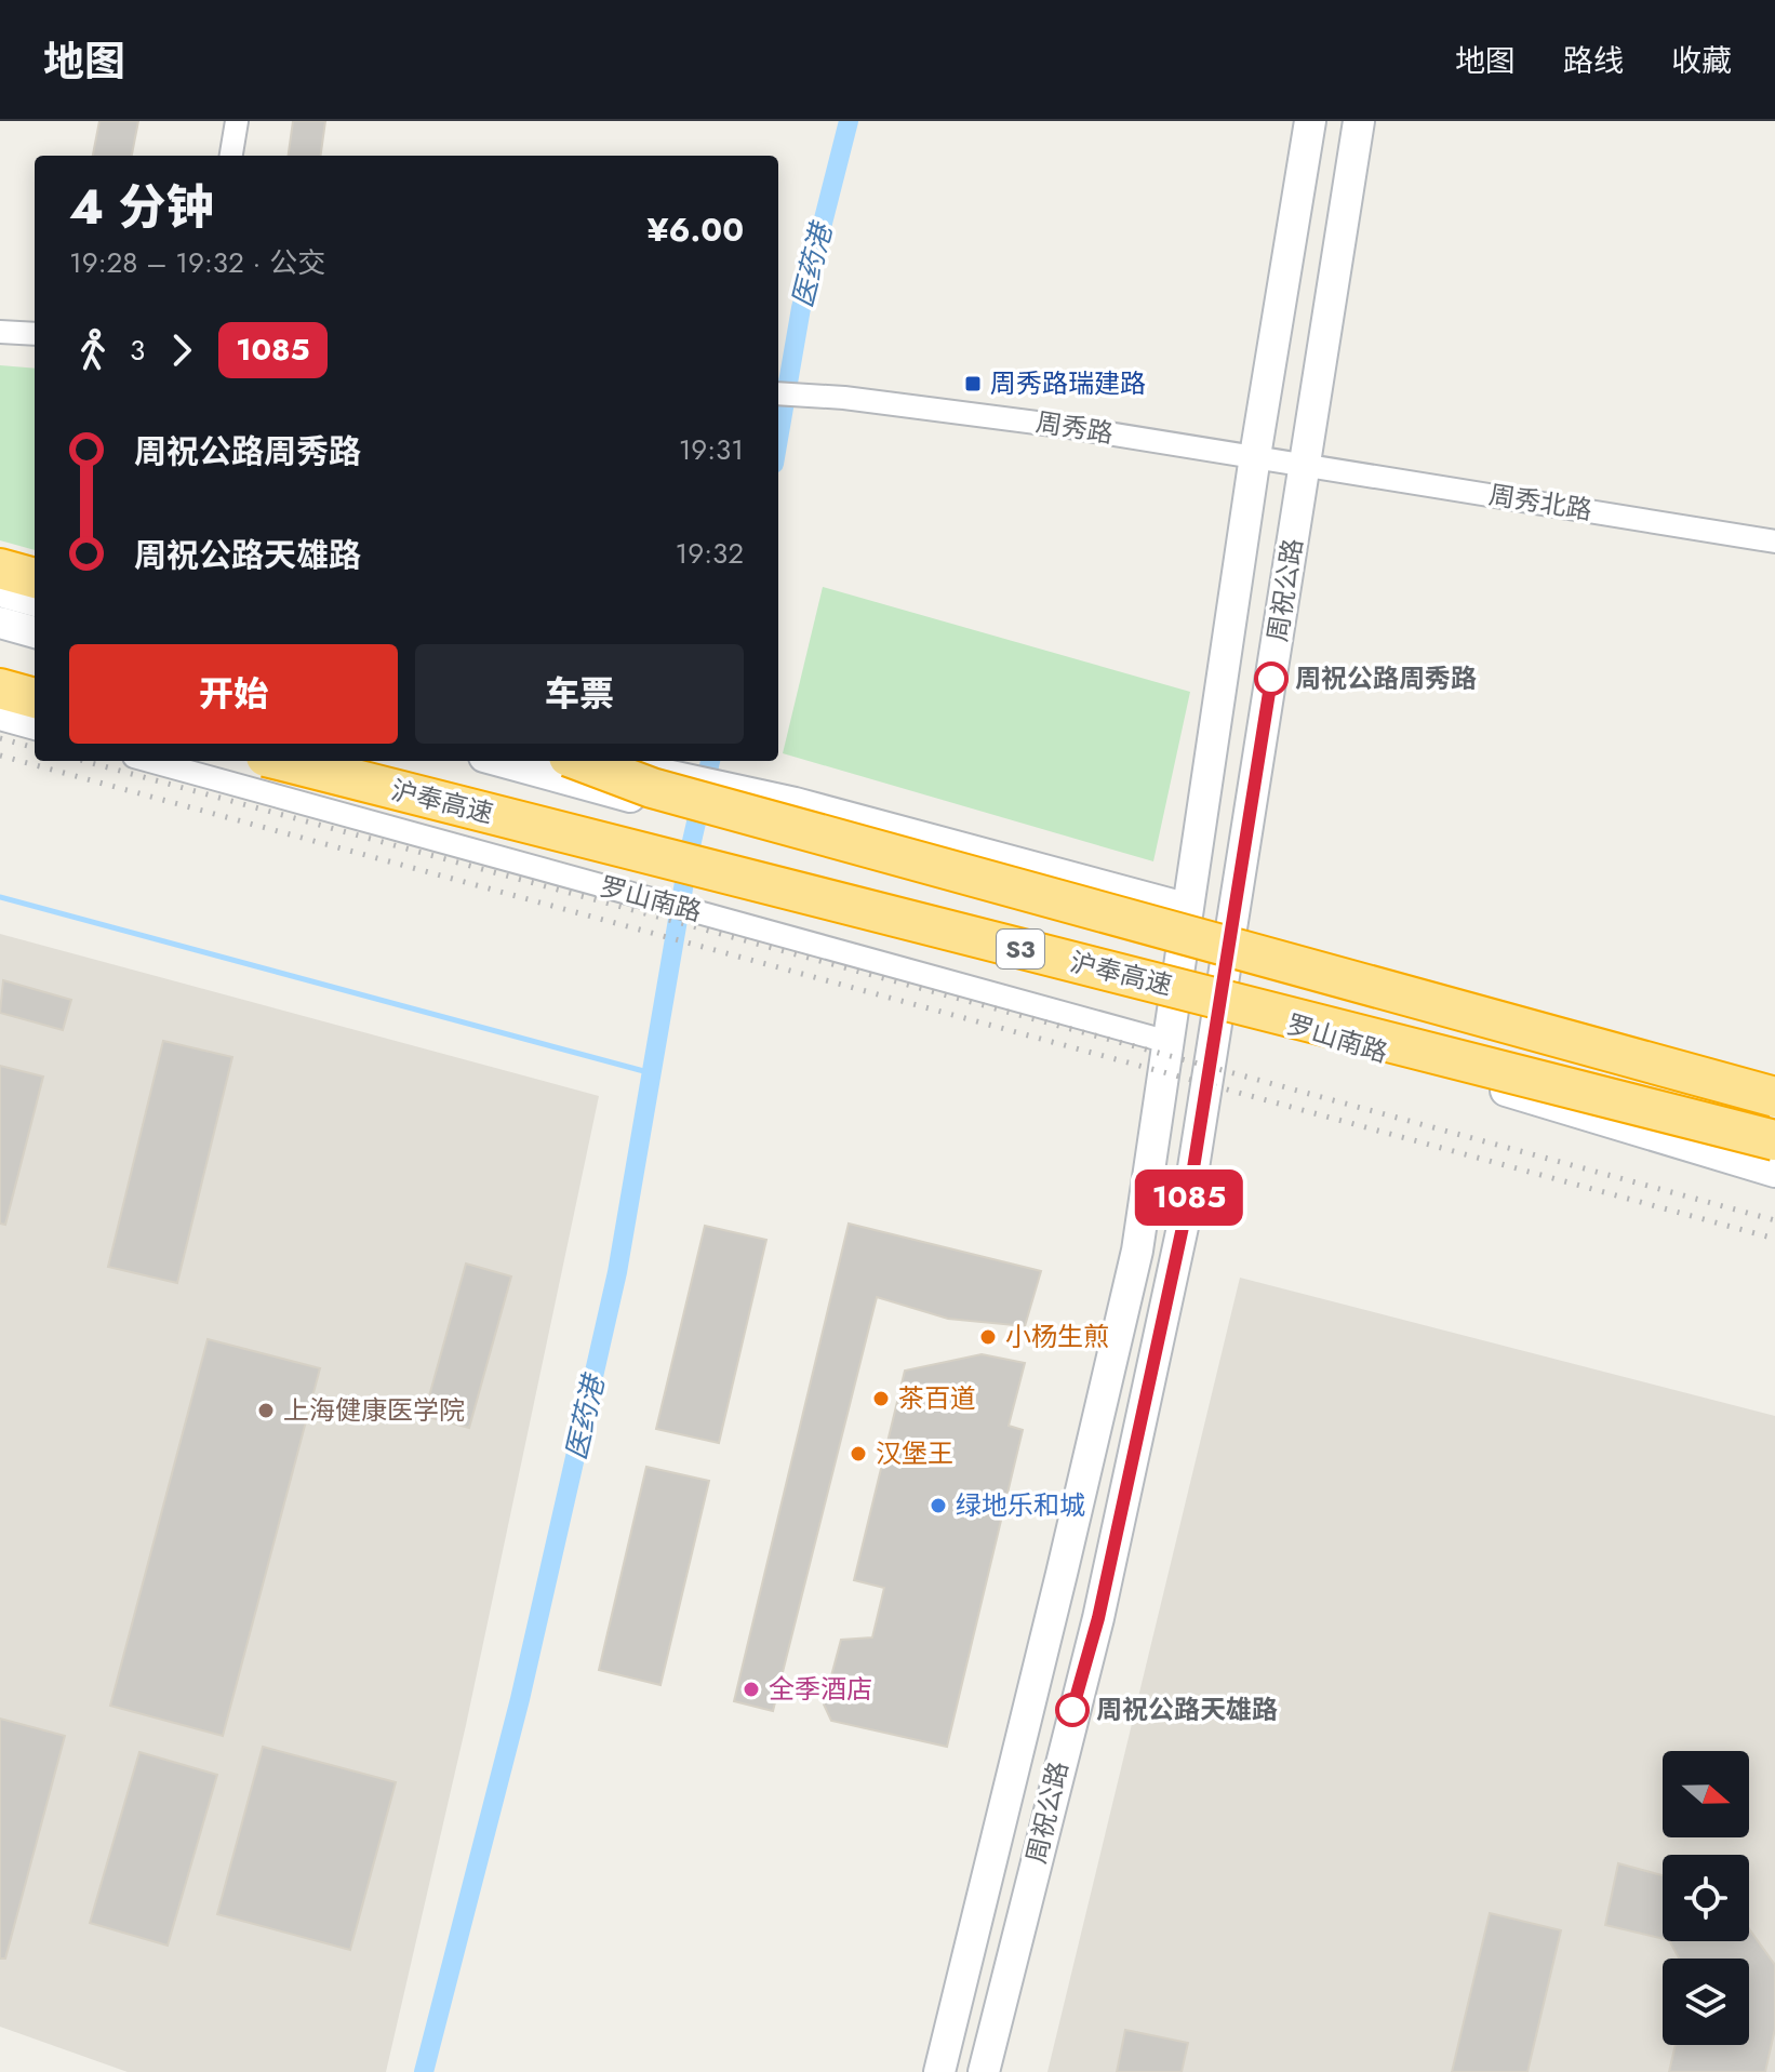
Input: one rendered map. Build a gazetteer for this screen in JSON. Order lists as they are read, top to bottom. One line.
{"streets":{"highway":["沪奉高速","S3"],"street":["周秀路","周秀北路","周祝公路","罗山南路"]},"crossings":[["周秀路","周秀北路"],["周秀路","周祝公路"],["周秀北路","周祝公路"],["周祝公路","罗山南路"]],"water":["医药港"],"places":{"transit":["周秀路瑞建路"],"other":["周祝公路周秀路","小杨生煎","茶百道","上海健康医学院","汉堡王","绿地乐和城","全季酒店","周祝公路天雄路"]},"lines":["bus line 1085"],"north":"right","page":{"header":"地图","nav":["地图","路线","收藏"],"on_map":"1085","heading":["4 分钟","19:28 – 19:32 · 公交","¥6.00"],"legs":["3","1085"],"list":[{"name":"周祝公路周秀路","value":"19:31"},{"name":"周祝公路天雄路","value":"19:32"}],"buttons":["开始","车票"]}}
